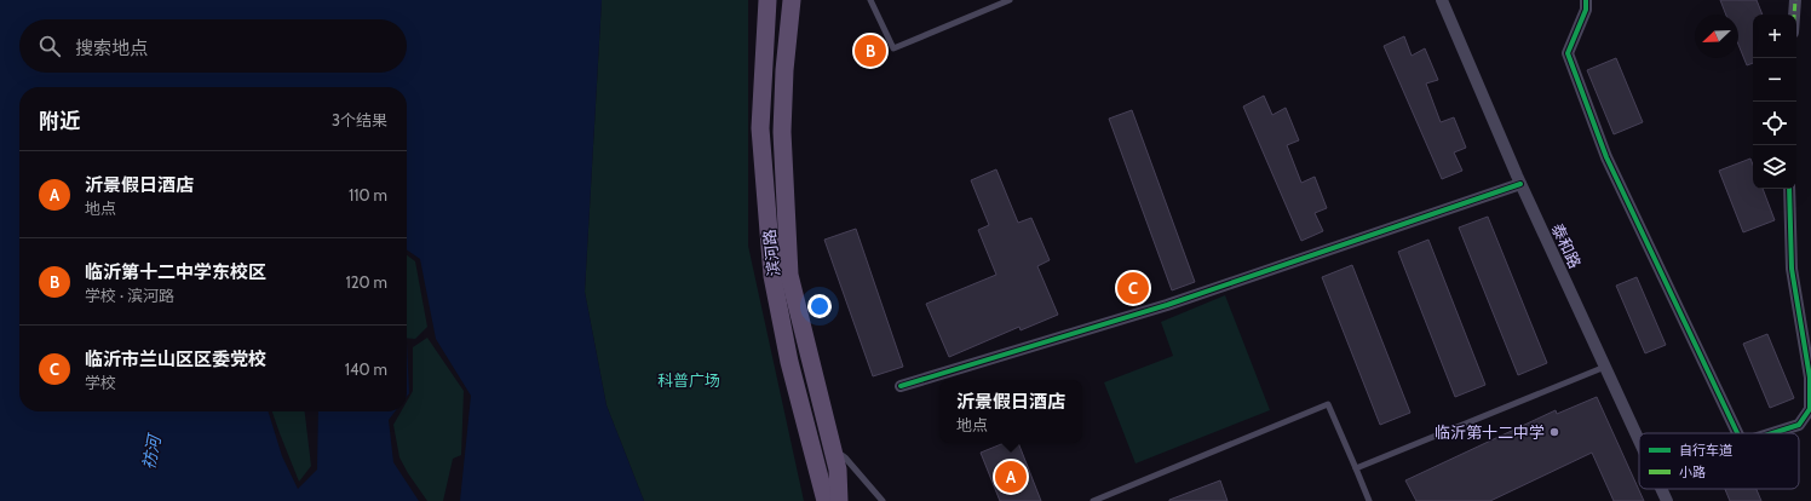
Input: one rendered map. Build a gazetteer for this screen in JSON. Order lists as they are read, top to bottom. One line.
{"streets":{"main road":["滨河路"],"street":["泰和路"]},"water":["祊河"],"parks":["科普广场"],"places":["临沂第十二中学"],"legend":["自行车道","小路"],"north":"bottom left","page":{"map_buttons":["+","−"],"search":"搜索地点","pins":["B","C","A"],"heading":["附近","3个结果"],"list":[{"mark":"A","name":"沂景假日酒店","note":"地点","value":"110 m"},{"mark":"B","name":"临沂第十二中学东校区","note":"学校 · 滨河路","value":"120 m"},{"mark":"C","name":"临沂市兰山区区委党校","note":"学校","value":"140 m"}],"popup":["沂景假日酒店","地点"]}}
